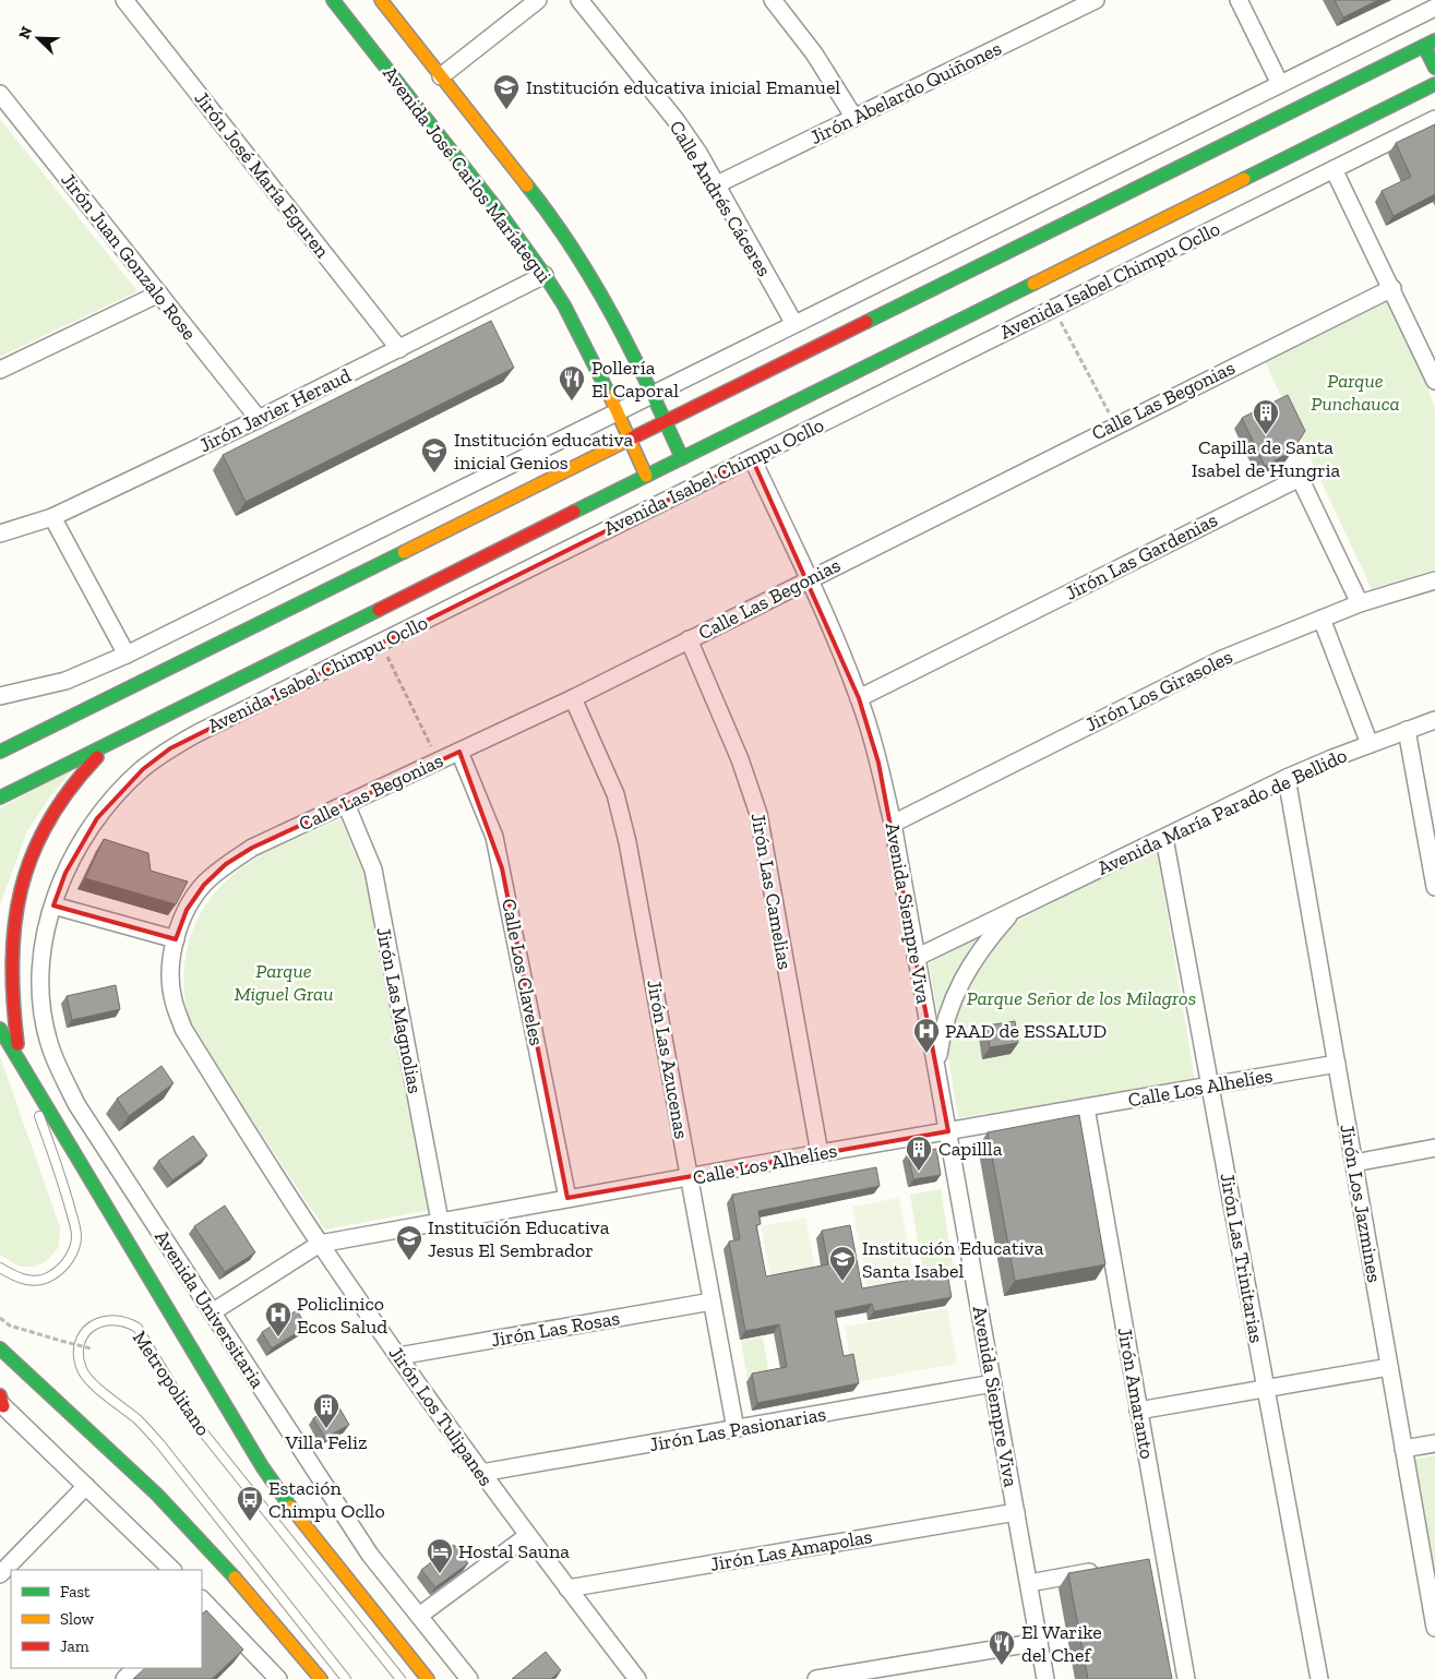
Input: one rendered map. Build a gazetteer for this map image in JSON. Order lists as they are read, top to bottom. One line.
{"streets":{"main road":["Avenida José Carlos Maríategui","Avenida Isabel Chimpu Ocllo","Avenida Universitaria"],"street":["Jirón Abelardo Quiñones","Jirón José María Eguren","Calle Andrés Cáceres","Jirón Juan Gonzalo Rose","Calle Las Begonias","Jirón Javier Heraud","Jirón Las Gardenias","Jirón Los Girasoles","Avenida María Parado de Bellido","Jirón Las Camelias","Avenida Siempre Viva","Calle Los Claveles","Jirón Las Magnolias","Jirón Las Azucenas","Calle Los Alhelíes","Jirón Los Jazmines","Jirón Las Trinitarias","Jirón Las Rosas","Jirón Amaranto","Jirón Los Tulipanes","Jirón Las Pasionarias","Jirón Las Amapolas"],"lane":["Metropolitano"]},"crossings":[["Jirón Abelardo Quiñones","Calle Andrés Cáceres"],["Jirón José María Eguren","Jirón Javier Heraud"],["Avenida José Carlos Maríategui","Avenida Isabel Chimpu Ocllo"],["Avenida José Carlos Maríategui","Jirón Javier Heraud"],["Jirón Juan Gonzalo Rose","Jirón Javier Heraud"],["Avenida Isabel Chimpu Ocllo","Avenida Siempre Viva"],["Avenida Isabel Chimpu Ocllo","Avenida Universitaria"],["Calle Las Begonias","Jirón Las Camelias"],["Calle Las Begonias","Avenida Siempre Viva"],["Calle Las Begonias","Calle Los Claveles"],["Calle Las Begonias","Jirón Las Magnolias"],["Calle Las Begonias","Jirón Las Azucenas"],["Calle Las Begonias","Jirón Los Tulipanes"],["Jirón Las Gardenias","Jirón Los Girasoles"],["Jirón Las Gardenias","Avenida Siempre Viva"],["Jirón Los Girasoles","Avenida Siempre Viva"],["Avenida María Parado de Bellido","Avenida Siempre Viva"],["Avenida María Parado de Bellido","Jirón Los Jazmines"],["Avenida María Parado de Bellido","Jirón Las Trinitarias"],["Jirón Las Camelias","Calle Los Alhelíes"],["Avenida Siempre Viva","Calle Los Alhelíes"],["Avenida Siempre Viva","Jirón Las Pasionarias"],["Avenida Siempre Viva","Jirón Las Amapolas"],["Calle Los Claveles","Calle Los Alhelíes"],["Jirón Las Magnolias","Calle Los Alhelíes"],["Jirón Las Azucenas","Calle Los Alhelíes"],["Jirón Las Azucenas","Jirón Las Rosas"],["Jirón Las Azucenas","Jirón Las Pasionarias"],["Calle Los Alhelíes","Jirón Los Jazmines"],["Calle Los Alhelíes","Jirón Las Trinitarias"],["Calle Los Alhelíes","Avenida Universitaria"],["Calle Los Alhelíes","Jirón Amaranto"],["Calle Los Alhelíes","Jirón Los Tulipanes"],["Jirón Las Rosas","Jirón Los Tulipanes"],["Jirón Los Tulipanes","Jirón Las Pasionarias"],["Jirón Los Tulipanes","Jirón Las Amapolas"]],"parks":["Parque Punchauca","Parque Miguel Grau","Parque Señor de los Milagros"],"places":{"school or university":["Institución educativa inicial Emanuel","Institución educativa inicial Genios","Institución Educativa Jesus El Sembrador","Institución Educativa Santa Isabel"],"restaurant":["Pollería El Caporal","El Warike del Chef"],"building":["Capilla de Santa Isabel de Hungria","Capillla","Villa Feliz"],"hospital":["PAAD de ESSALUD","Policlinico Ecos Salud"],"bus stop":["Estación Chimpu Ocllo"],"hotel":["Hostal Sauna"]},"legend":["Fast","Slow","Jam"],"north":"top left"}
